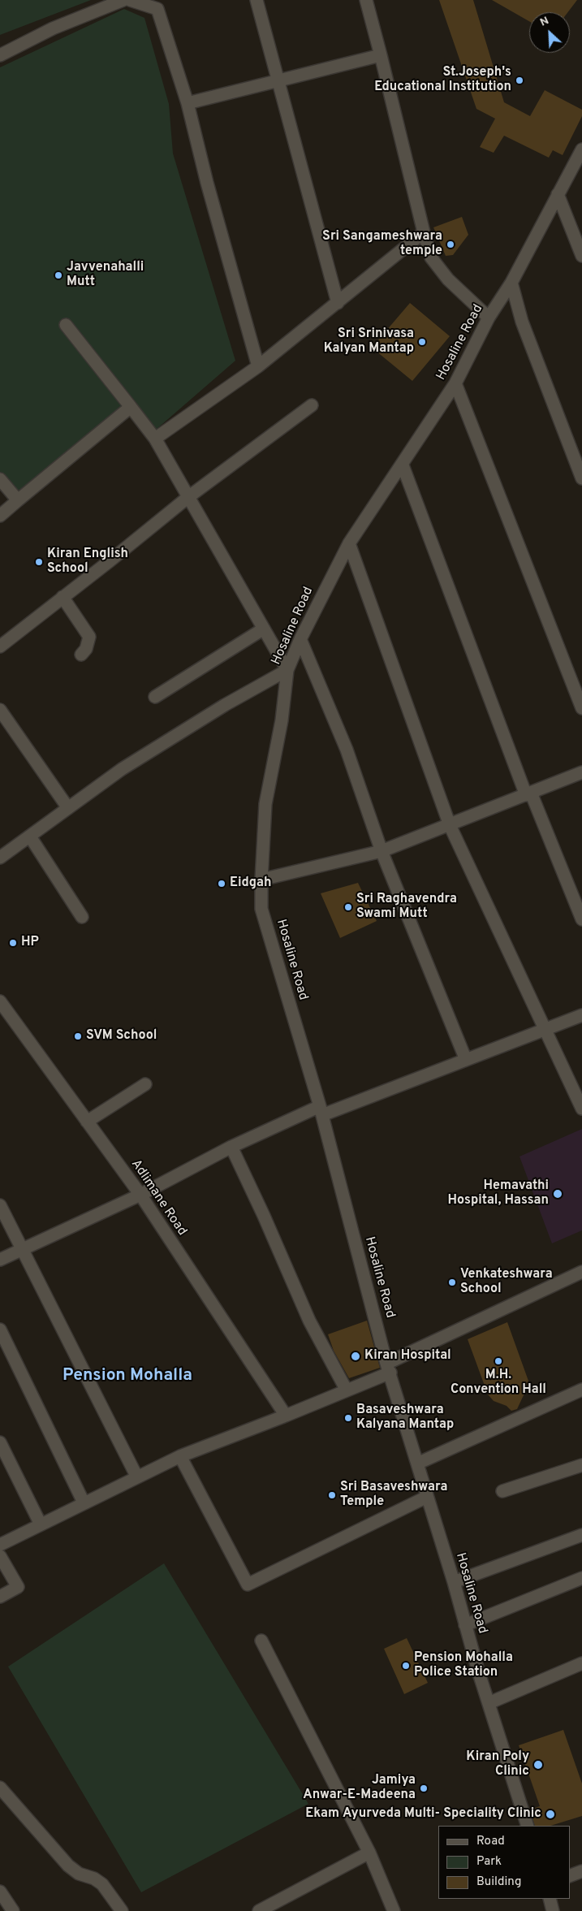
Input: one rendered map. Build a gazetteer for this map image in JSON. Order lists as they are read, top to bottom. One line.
{"streets":{"street":["Hosaline Road","Adlimane Road"]},"districts":["Pension Mohalla"],"places":["St.Joseph's Educational Institution","Sri Sangameshwara temple","Javvenahalli Mutt","Sri Srinivasa Kalyan Mantap","Kiran English School","Eidgah","Sri Raghavendra Swami Mutt","HP","SVM School","Hemavathi Hospital, Hassan","Venkateshwara School","Kiran Hospital","M.H. Convention Hall","Basaveshwara Kalyana Mantap","Sri Basaveshwara Temple","Pension Mohalla Police Station","Kiran Poly Clinic","Jamiya Anwar-E-Madeena","Ekam Ayurveda Multi- Speciality Clinic"],"legend":["Road","Park","Building"],"north":"top left"}
